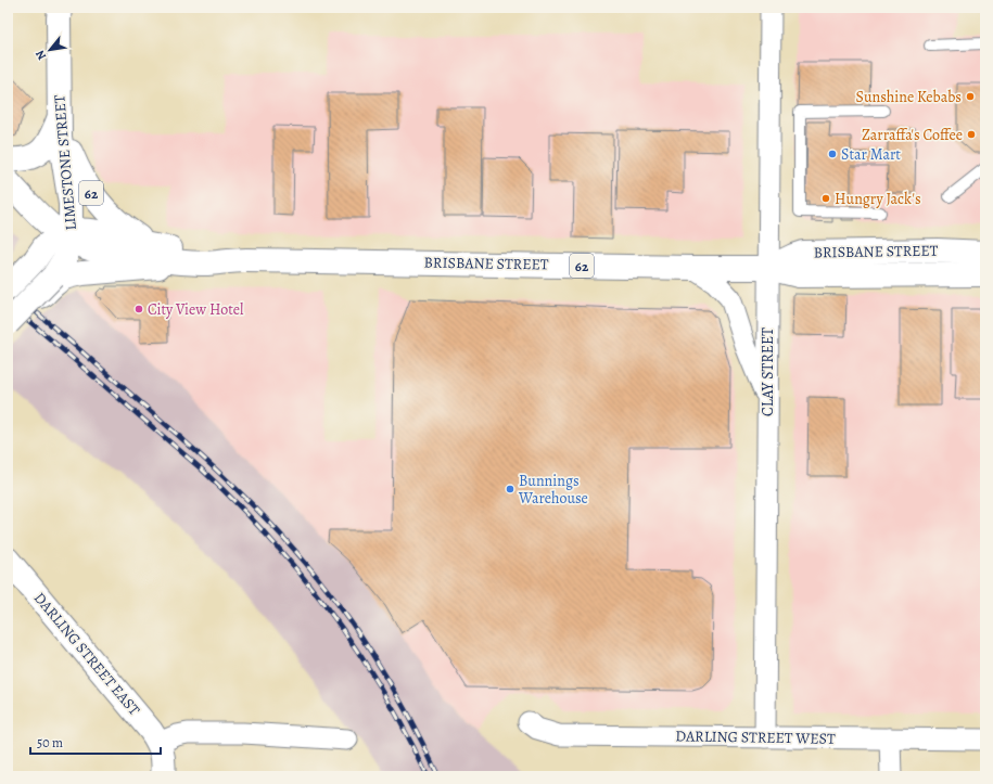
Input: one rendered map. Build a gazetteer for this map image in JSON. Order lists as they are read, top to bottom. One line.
{"streets":{"main road":["LIMESTONE STREET","62","BRISBANE STREET","DARLING STREET EAST"],"street":["CLAY STREET","DARLING STREET WEST"]},"crossings":[["LIMESTONE STREET","62"],["LIMESTONE STREET","BRISBANE STREET"],["62","BRISBANE STREET"],["BRISBANE STREET","CLAY STREET"],["CLAY STREET","DARLING STREET WEST"]],"places":["Sunshine Kebabs","Zarraffa's Coffee","Star Mart","Hungry Jack's","City View Hotel","Bunnings Warehouse"],"scale_bar":"50 m","north":"bottom left"}
